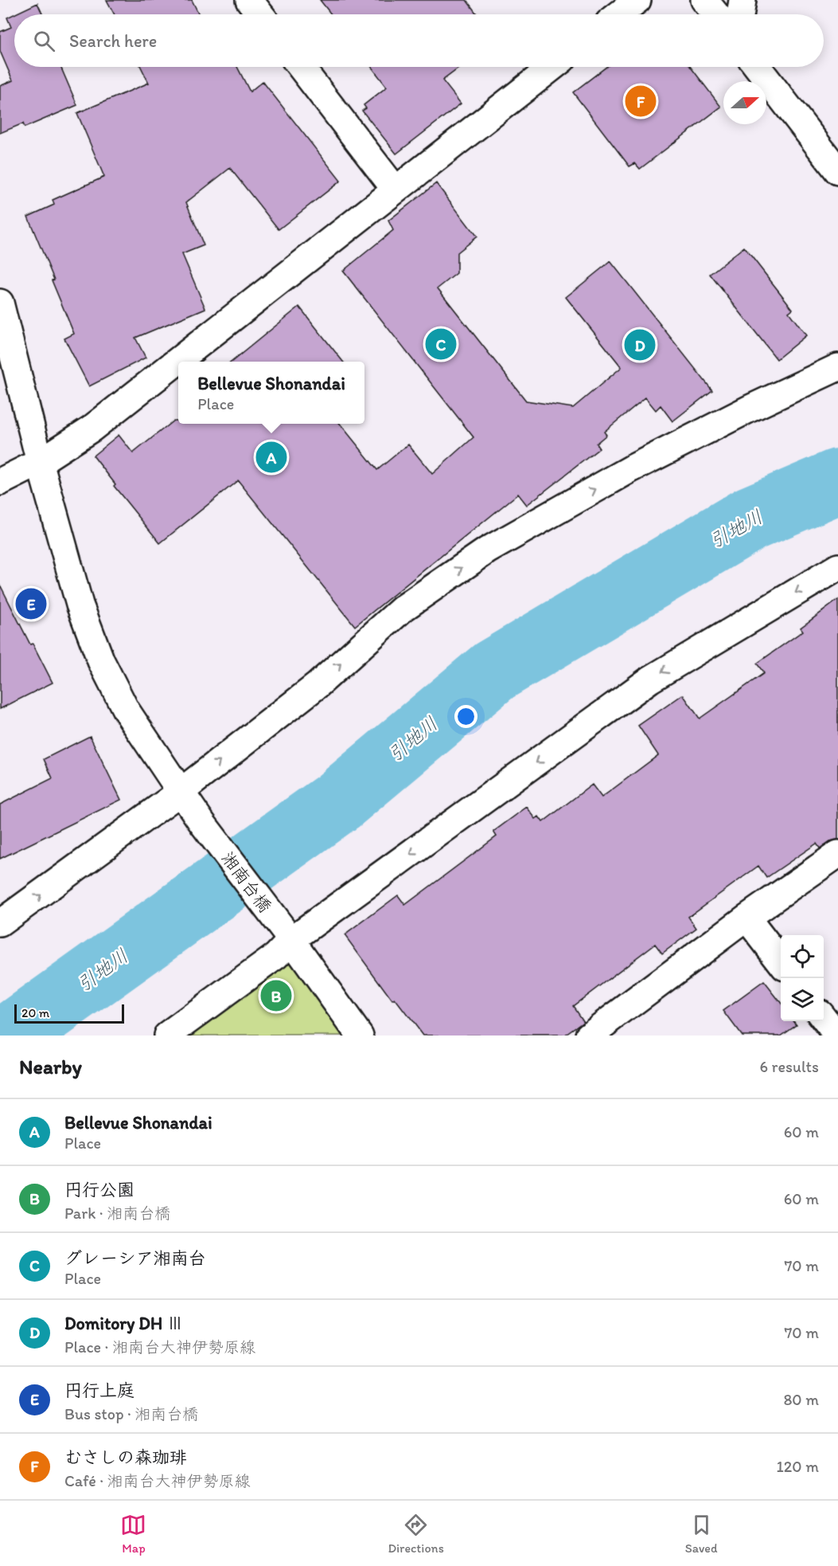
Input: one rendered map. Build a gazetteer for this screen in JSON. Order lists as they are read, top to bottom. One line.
{"streets":{"street":["湘南台橋"]},"water":["引地川"],"scale_bar":"20 m","north":"right","page":{"search":"Search here","pins":["F","C","D","A","E","B"],"popup":["Bellevue Shonandai","Place"],"scale":"20 m","heading":["Nearby","6 results"],"list":[{"mark":"A","name":"Bellevue Shonandai","note":"Place","value":"60 m"},{"mark":"B","name":"円行公園","note":"Park · 湘南台橋","value":"60 m"},{"mark":"C","name":"グレーシア湘南台","note":"Place","value":"70 m"},{"mark":"D","name":"Domitory DH Ⅲ","note":"Place · 湘南台大神伊勢原線","value":"70 m"},{"mark":"E","name":"円行上庭","note":"Bus stop · 湘南台橋","value":"80 m"},{"mark":"F","name":"むさしの森珈琲","note":"Café · 湘南台大神伊勢原線","value":"120 m"}],"nav":["Map","Directions","Saved"]}}
